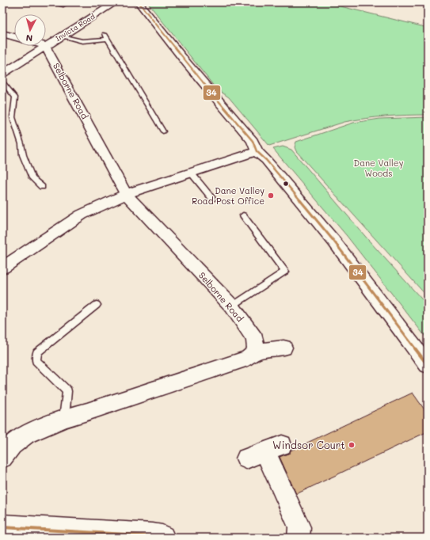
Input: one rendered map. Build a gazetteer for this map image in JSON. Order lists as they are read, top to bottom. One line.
{"streets":{"street":["Invicta Road","Selborne Road"]},"crossings":[["Invicta Road","Selborne Road"]],"parks":["Dane Valley Woods"],"places":["Dane Valley Road Post Office","Windsor Court"],"lines":["transit line 34"],"north":"bottom"}
